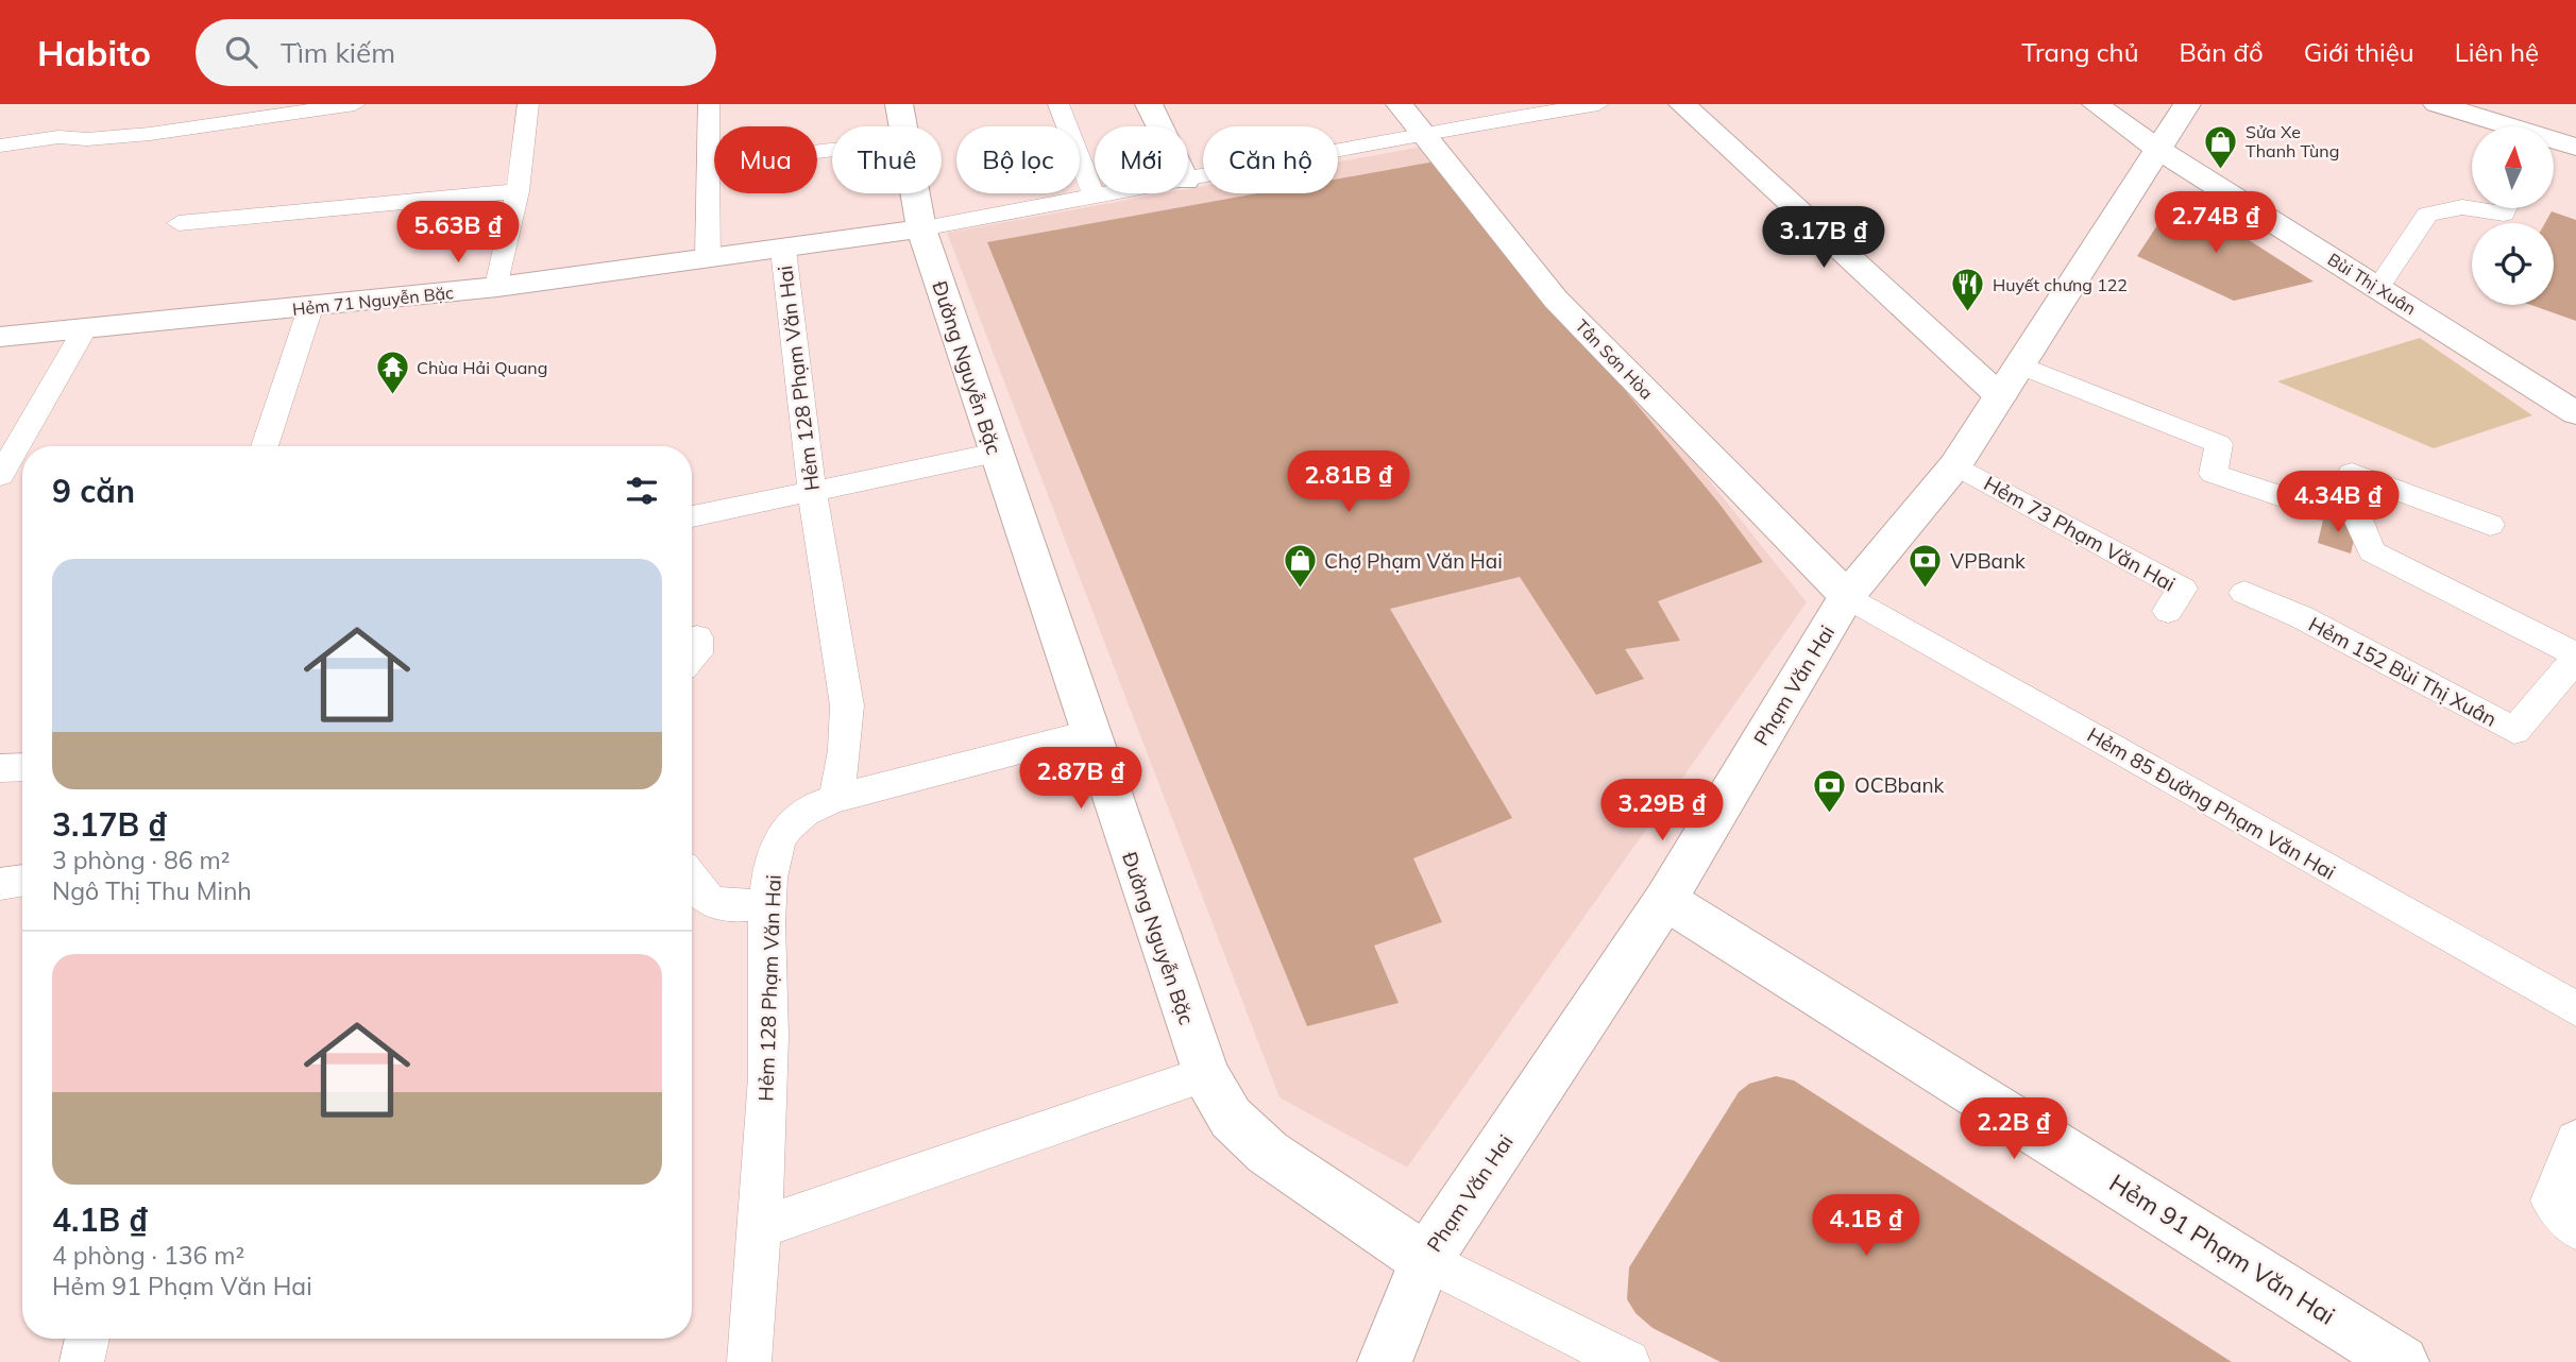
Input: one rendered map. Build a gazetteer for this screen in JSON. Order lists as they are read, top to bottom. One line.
{"streets":{"street":["Bùi Thị Xuân","Hẻm 71 Nguyễn Bặc","Tân Sơn Hòa","Đường Nguyễn Bặc","Phạm Văn Hai","Hẻm 91 Phạm Văn Hai"],"lane":["Hẻm 128 Phạm Văn Hai","Hẻm 73 Phạm Văn Hai","Hẻm 152 Bùi Thị Xuân","Hẻm 85 Đường Phạm Văn Hai"]},"crossings":[["Bùi Thị Xuân","Phạm Văn Hai"],["Hẻm 71 Nguyễn Bặc","Đường Nguyễn Bặc"],["Hẻm 71 Nguyễn Bặc","Hẻm 128 Phạm Văn Hai"],["Tân Sơn Hòa","Phạm Văn Hai"],["Tân Sơn Hòa","Hẻm 85 Đường Phạm Văn Hai"],["Đường Nguyễn Bặc","Phạm Văn Hai"],["Hẻm 73 Phạm Văn Hai","Phạm Văn Hai"],["Phạm Văn Hai","Hẻm 85 Đường Phạm Văn Hai"],["Phạm Văn Hai","Hẻm 91 Phạm Văn Hai"]],"places":{"shop":["Sửa Xe Thanh Tùng","Chợ Phạm Văn Hai"],"restaurant":["Huyết chưng 122"],"temple":["Chùa Hải Quang"],"bank":["VPBank","OCBbank"]},"north":"top","page":{"header":"Habito","search":"Tìm kiếm","nav":["Trang chủ","Bản đồ","Giới thiệu","Liên hệ"],"chip":["Mua","Thuê","Bộ lọc","Mới","Căn hộ"],"price":["2.74B ₫","5.63B ₫","3.17B ₫","2.81B ₫","4.34B ₫","2.87B ₫","3.29B ₫","2.2B ₫","4.1B ₫"],"heading":"9 căn","list":[{"name":"3.17B ₫","note":"3 phòng · 86 m² · Ngô Thị Thu Minh"},{"name":"4.1B ₫","note":"4 phòng · 136 m² · Hẻm 91 Phạm Văn Hai"}]}}
